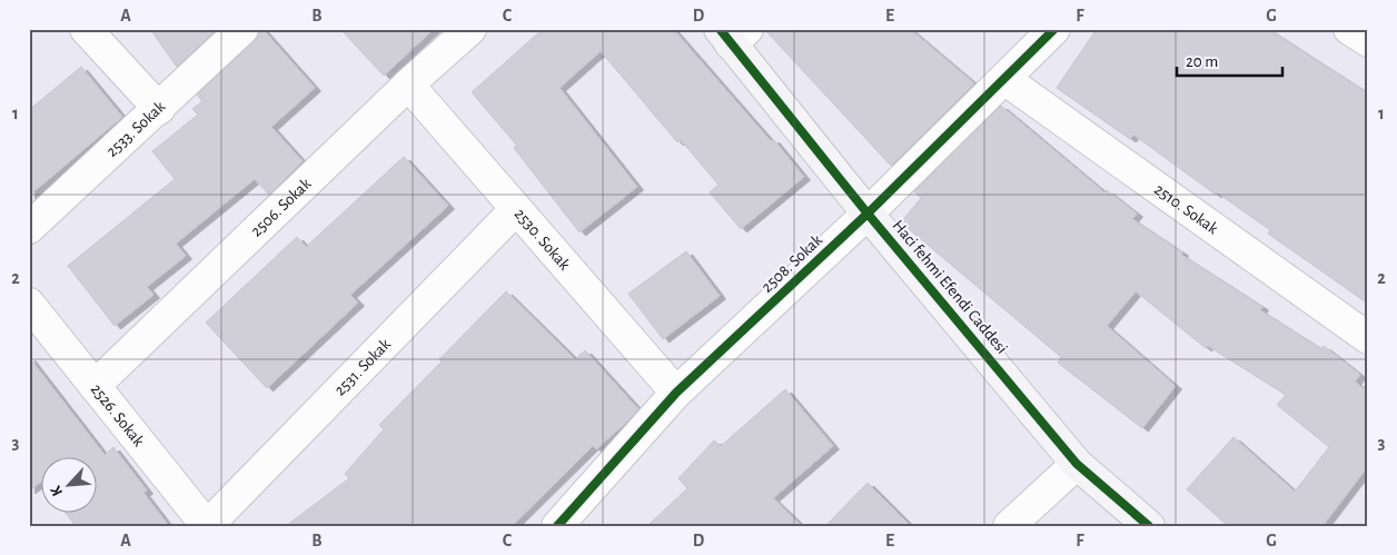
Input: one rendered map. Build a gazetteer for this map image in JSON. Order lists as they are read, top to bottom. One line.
{"streets":{"street":["2533. Sokak","2506. Sokak","2510. Sokak","2530. Sokak","2508. Sokak","Haci fehmi Efendi Caddesi","2531. Sokak","2526. Sokak"]},"crossings":[["2506. Sokak","2530. Sokak"],["2506. Sokak","2526. Sokak"],["2510. Sokak","2508. Sokak"],["2530. Sokak","2508. Sokak"],["2530. Sokak","2531. Sokak"],["2508. Sokak","Haci fehmi Efendi Caddesi"],["2531. Sokak","2526. Sokak"]],"scale_bar":"20 m","north":"bottom left","grid":{"columns":["A","B","C","D","E","F","G"],"rows":["1","2","3"]}}
